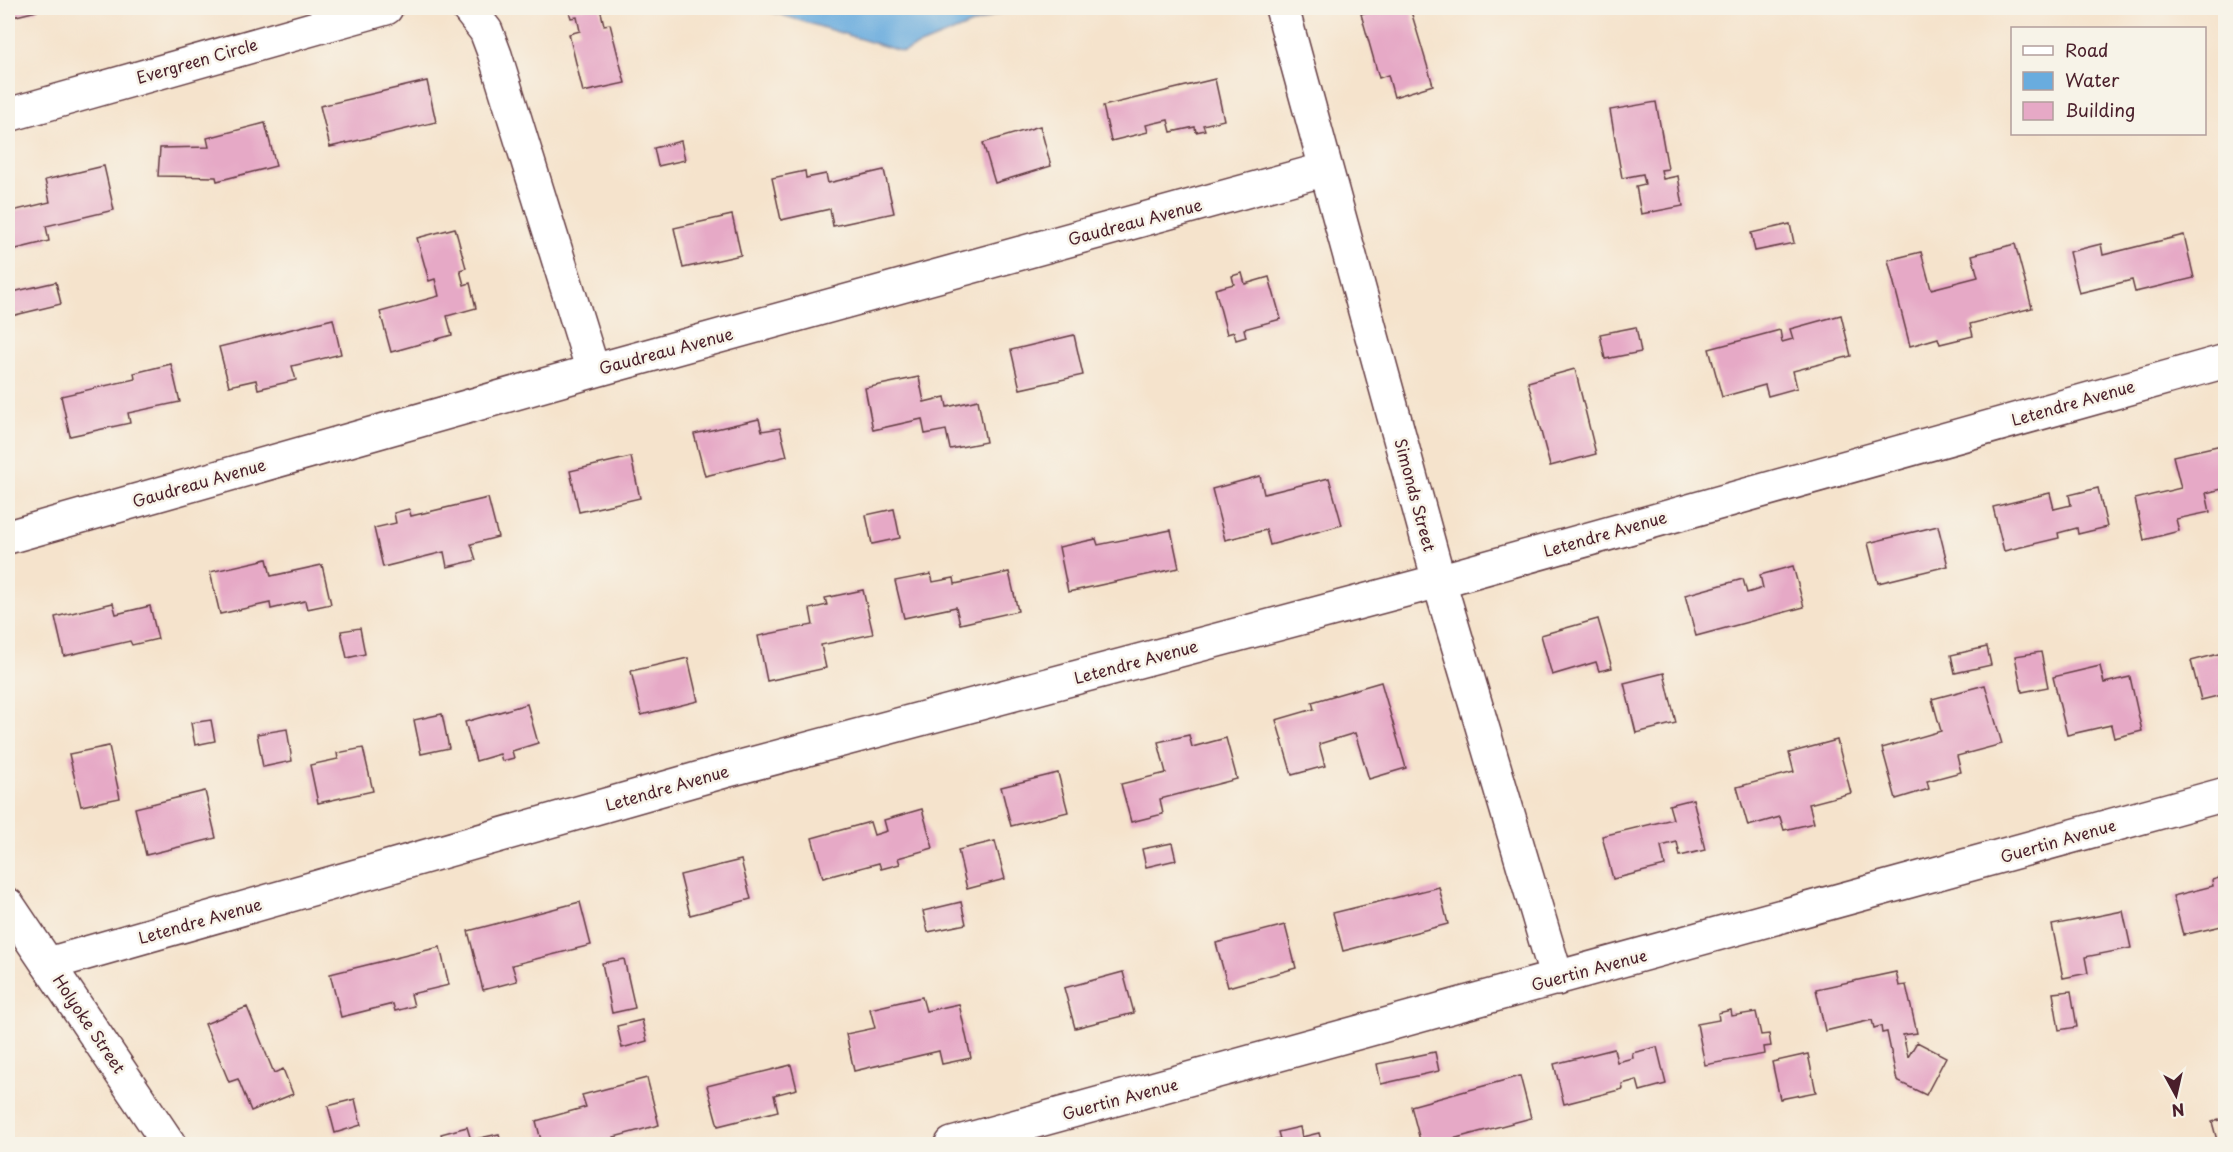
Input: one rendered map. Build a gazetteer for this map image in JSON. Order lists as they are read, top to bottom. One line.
{"streets":{"street":["Evergreen Circle","Gaudreau Avenue","Letendre Avenue","Simonds Street","Guertin Avenue","Holyoke Street"]},"crossings":[["Gaudreau Avenue","Simonds Street"],["Letendre Avenue","Simonds Street"],["Letendre Avenue","Holyoke Street"],["Simonds Street","Guertin Avenue"]],"legend":["Road","Water","Building"],"north":"bottom"}
